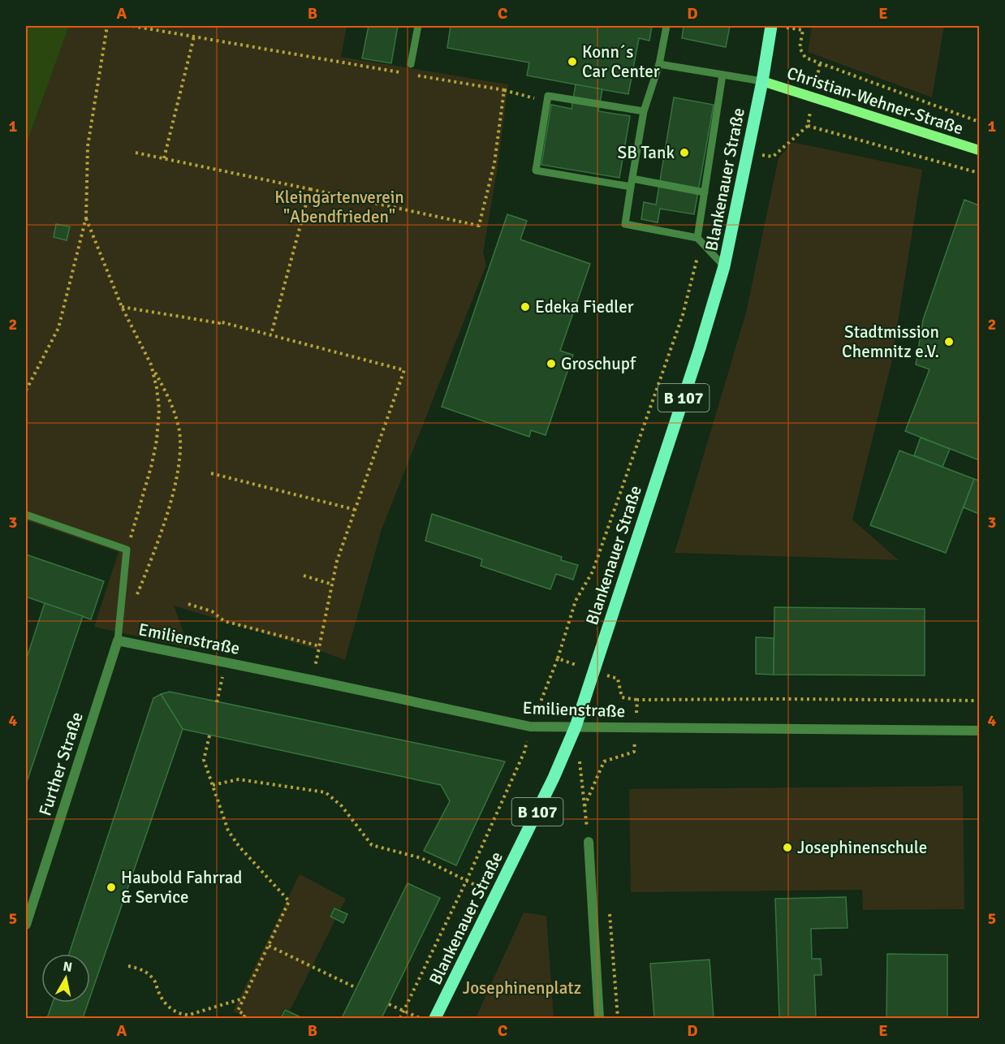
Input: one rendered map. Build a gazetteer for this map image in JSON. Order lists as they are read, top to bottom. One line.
{"streets":{"main road":["Christian-Wehner-Straße","Blankenauer Straße","B 107"],"street":["Emilienstraße","Further Straße"]},"crossings":[["Christian-Wehner-Straße","Blankenauer Straße"],["Blankenauer Straße","Emilienstraße"],["Emilienstraße","Further Straße"]],"parks":["Kleingartenverein \"Abendfrieden\"","Josephinenplatz"],"places":["Konn´s Car Center","SB Tank","Edeka Fiedler","Stadtmission Chemnitz e.V.","Groschupf","Josephinenschule","Haubold Fahrrad & Service"],"north":"top","grid":{"columns":["A","B","C","D","E"],"rows":["1","2","3","4","5"]}}
